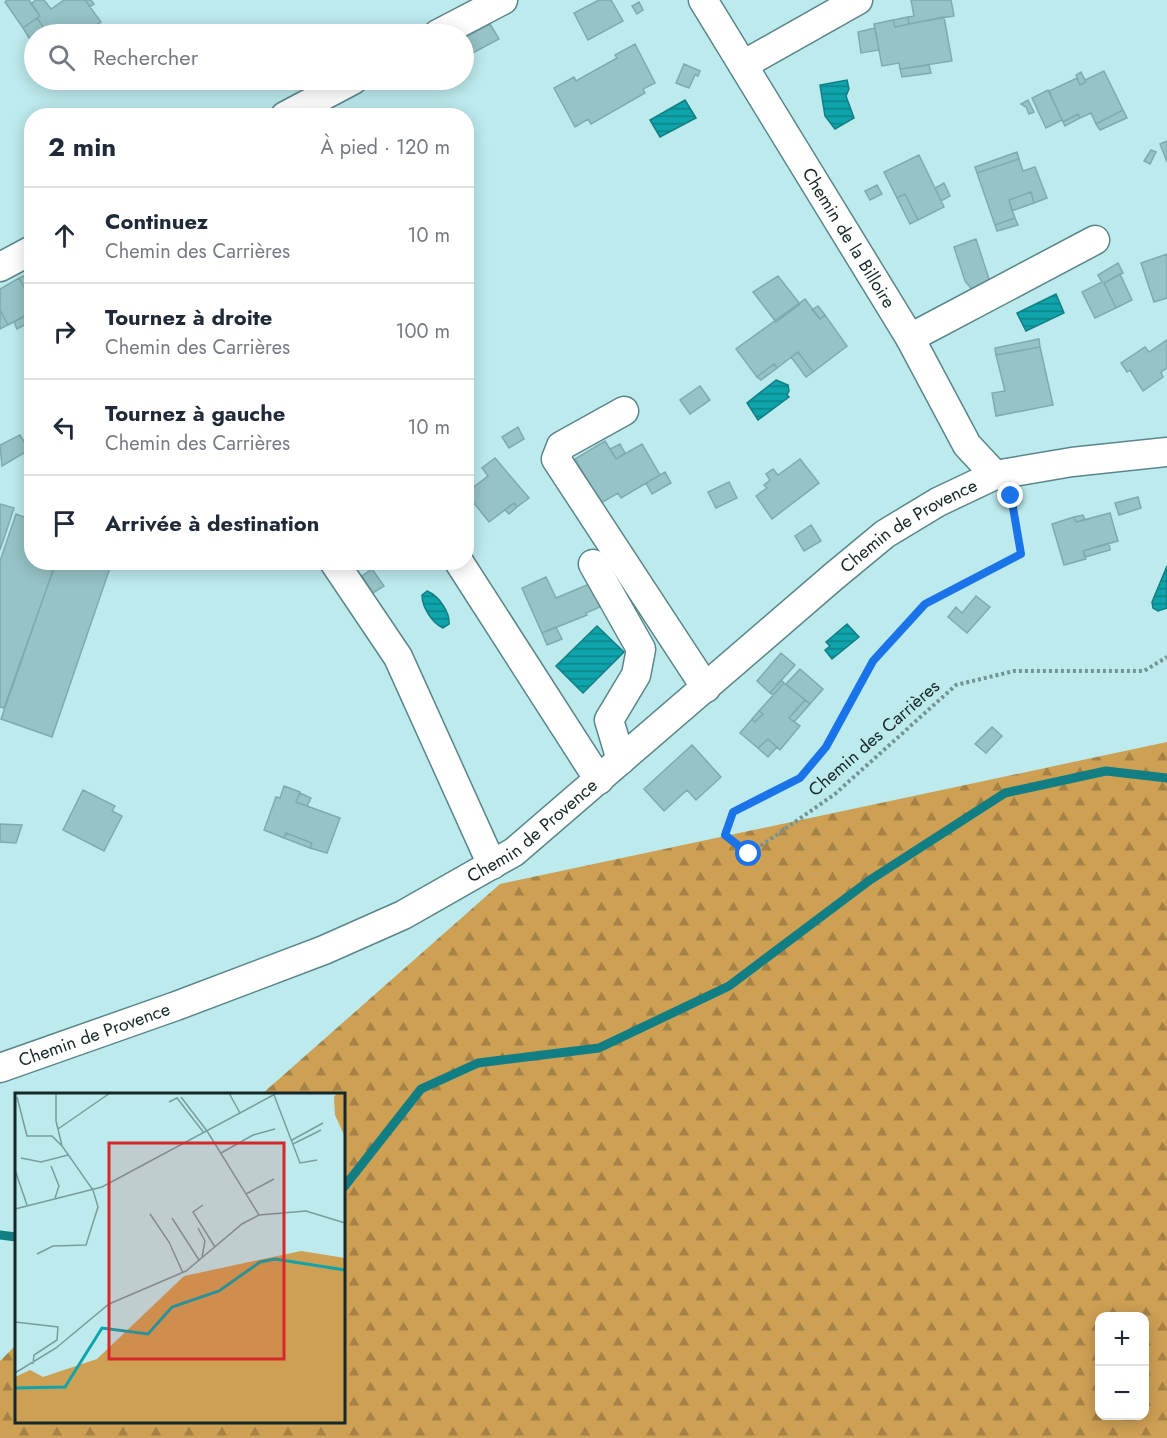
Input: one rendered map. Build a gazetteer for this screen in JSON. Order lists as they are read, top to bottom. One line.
{"streets":{"street":["Chemin de la Billoire","Chemin de Provence"],"path":["Chemin des Carrières"]},"crossings":[["Chemin de la Billoire","Chemin de Provence"],["Chemin de la Billoire","Chemin des Carrières"],["Chemin de Provence","Chemin des Carrières"]],"page":{"search":"Rechercher","heading":["2 min","À pied · 120 m"],"list":[["Continuez","Chemin des Carrières","10 m"],["Tournez à droite","Chemin des Carrières","100 m"],["Tournez à gauche","Chemin des Carrières","10 m"],"Arrivée à destination"],"map_buttons":["+","−"]}}
